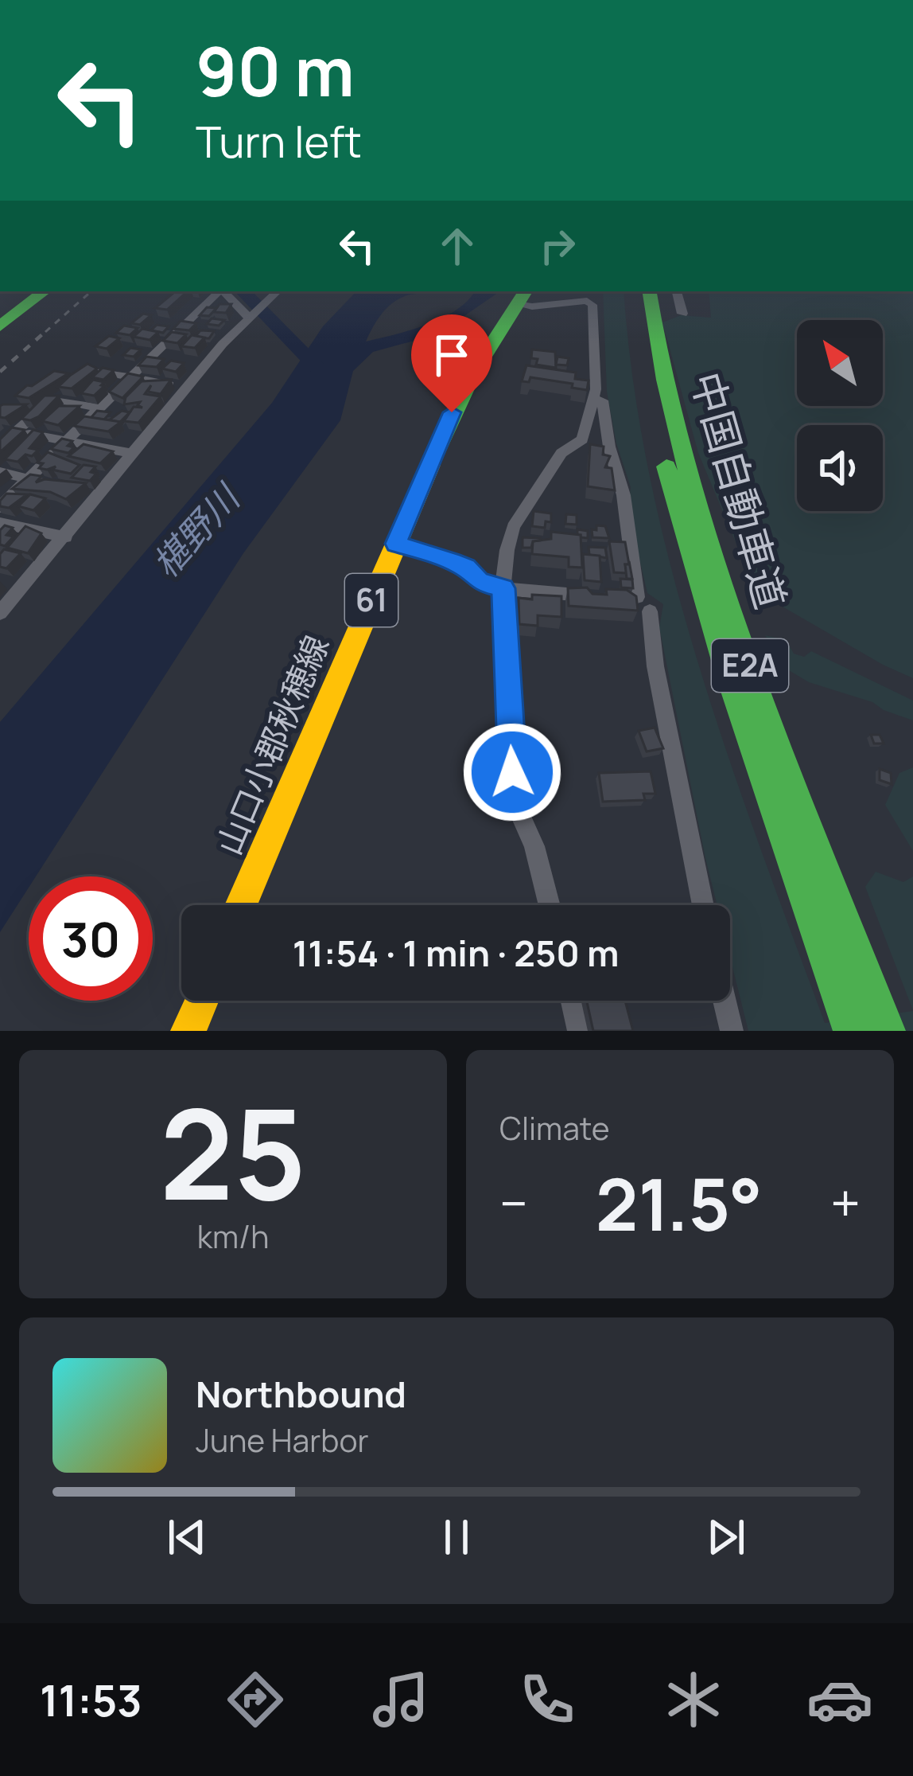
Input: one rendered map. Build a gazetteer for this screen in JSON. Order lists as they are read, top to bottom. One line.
{"streets":{"main road":["中国自動車道","61","E2A","山口小郡秋穂線"]},"water":["椹野川"],"north":"top left","page":{"turn":["90 m","Turn left"],"limit":"30","trip":"11:54 · 1 min · 250 m","tile":[["25","km/h"],"Climate"],"heat":["−","21.5°","+"],"song":["Northbound","June Harbor"],"tabs":"11:53"}}
